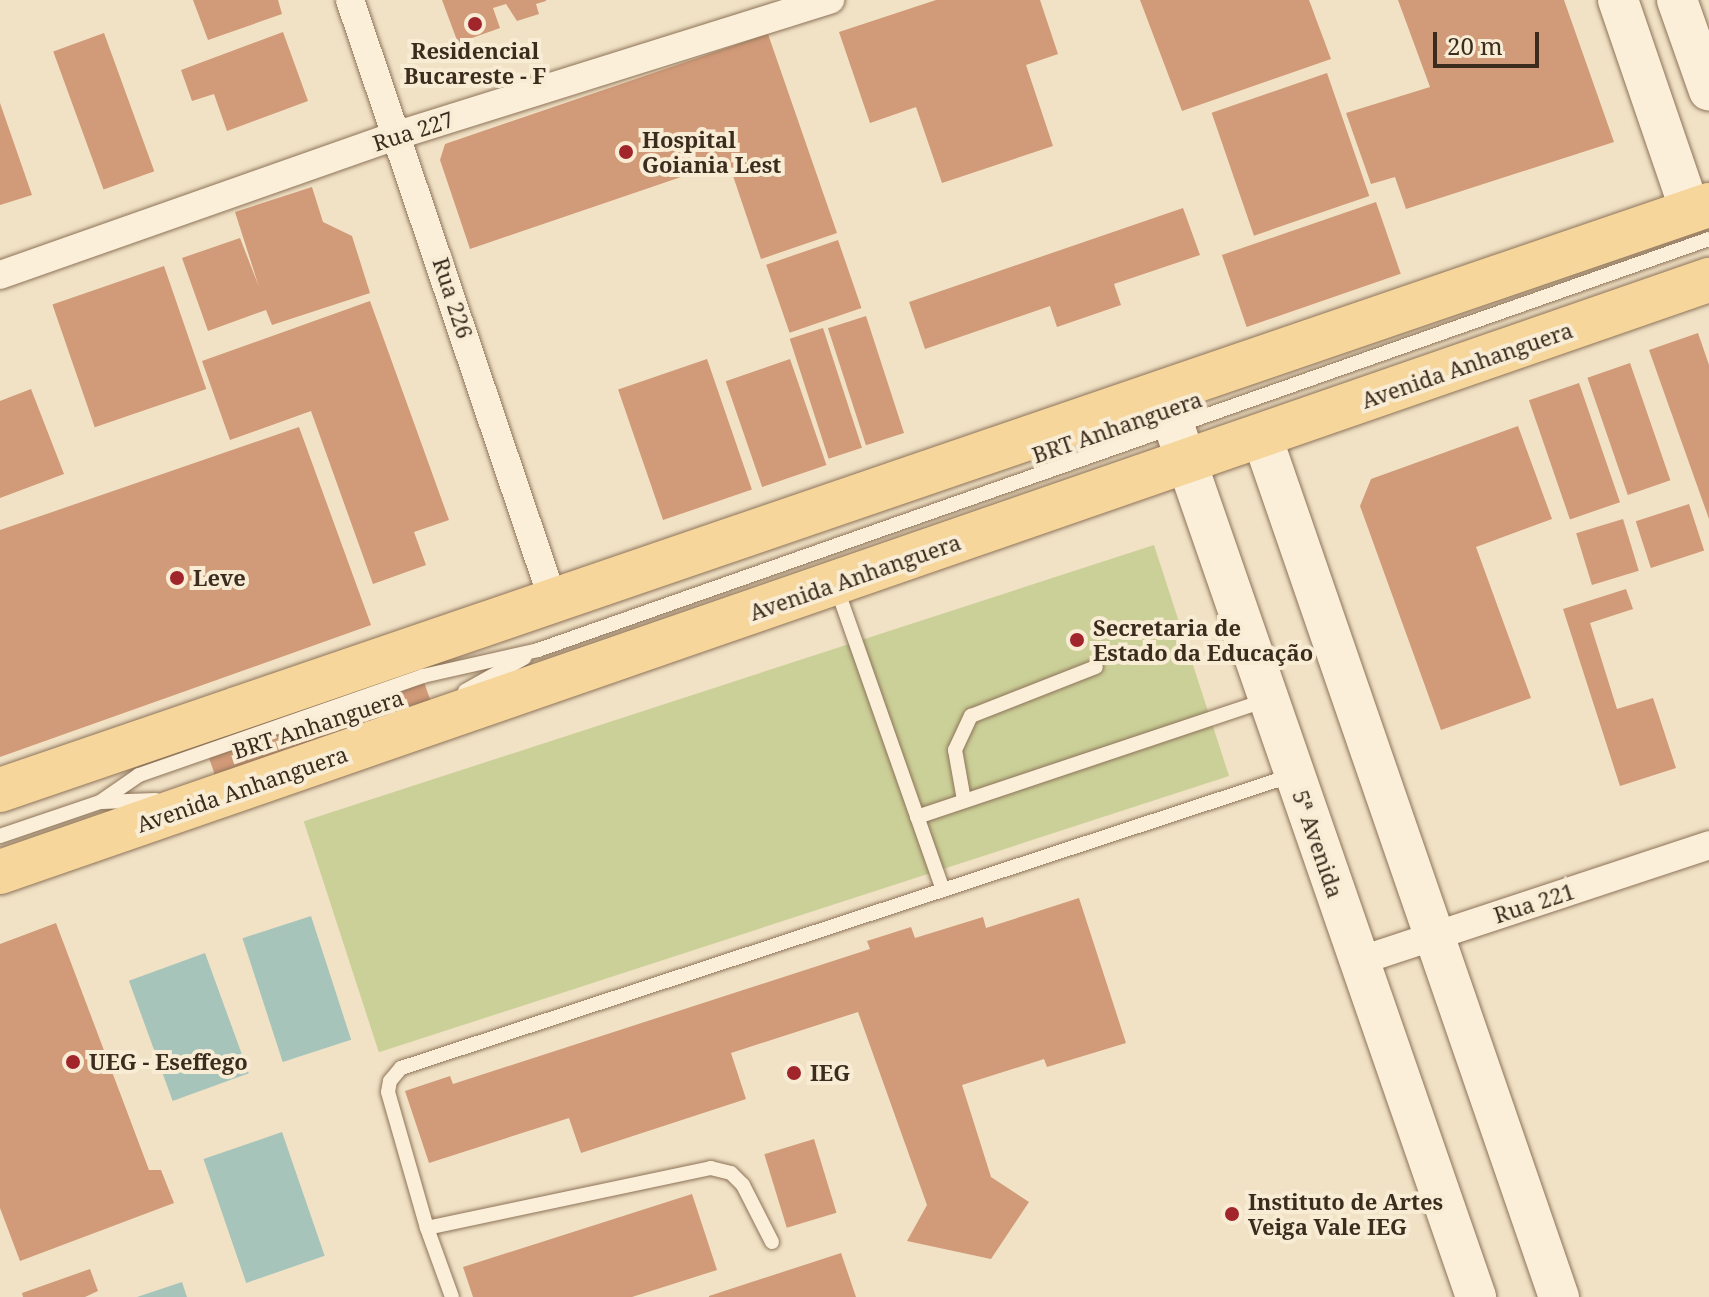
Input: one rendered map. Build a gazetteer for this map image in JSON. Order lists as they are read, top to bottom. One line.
{"streets":{"main road":["Avenida Anhanguera","5ª Avenida"],"street":["Rua 227","Rua 226","Rua 221"],"lane":["BRT Anhanguera"]},"crossings":[["Rua 227","Rua 226"],["Rua 226","Avenida Anhanguera"],["Avenida Anhanguera","BRT Anhanguera"],["Avenida Anhanguera","5ª Avenida"],["BRT Anhanguera","5ª Avenida"],["5ª Avenida","Rua 221"]],"places":["Residencial Bucareste - F","Hospital Goiania Lest","Leve","Secretaria de Estado da Educação","UEG - Eseffego","IEG","Instituto de Artes Veiga Vale IEG"],"scale_bar":"20 m"}
